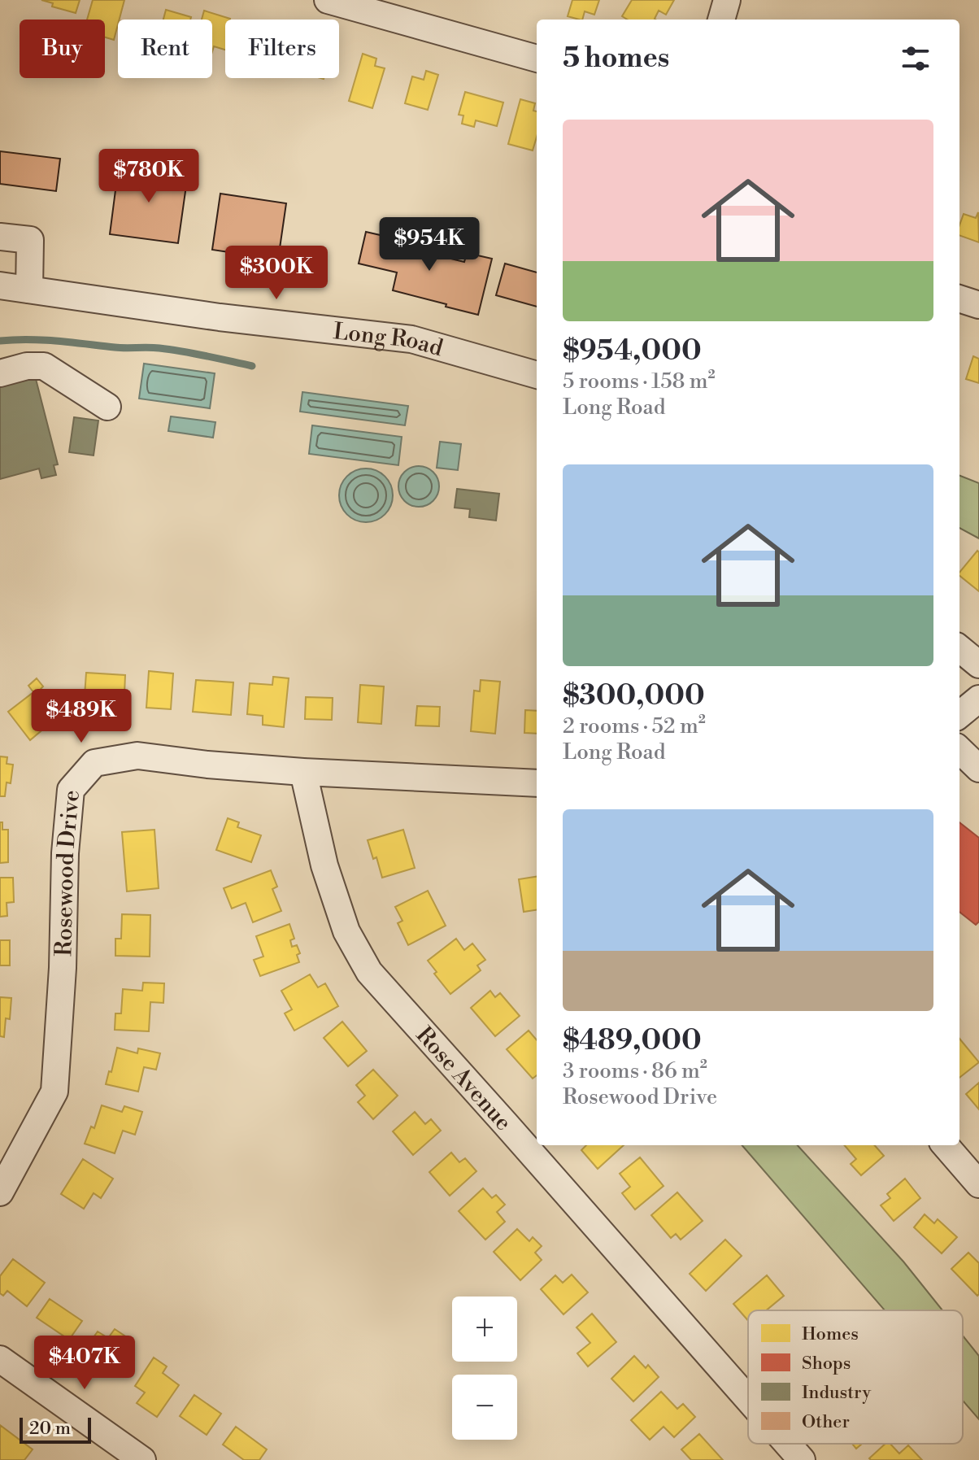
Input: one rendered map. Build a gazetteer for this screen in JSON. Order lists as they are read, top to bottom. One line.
{"streets":{"street":["Long Road","Rosewood Drive","Rose Avenue"]},"crossings":[["Rosewood Drive","Rose Avenue"]],"legend":["Homes","Shops","Industry","Other"],"scale_bar":"20 m","page":{"chip":["Buy","Rent","Filters"],"heading":"5 homes","list":[{"name":"$954,000","note":"5 rooms · 158 m² · Long Road"},{"name":"$300,000","note":"2 rooms · 52 m² · Long Road"},{"name":"$489,000","note":"3 rooms · 86 m² · Rosewood Drive"}],"price":["$780K","$954K","$300K","$489K","$407K"],"map_buttons":["+","−"],"scale":"20 m"}}
